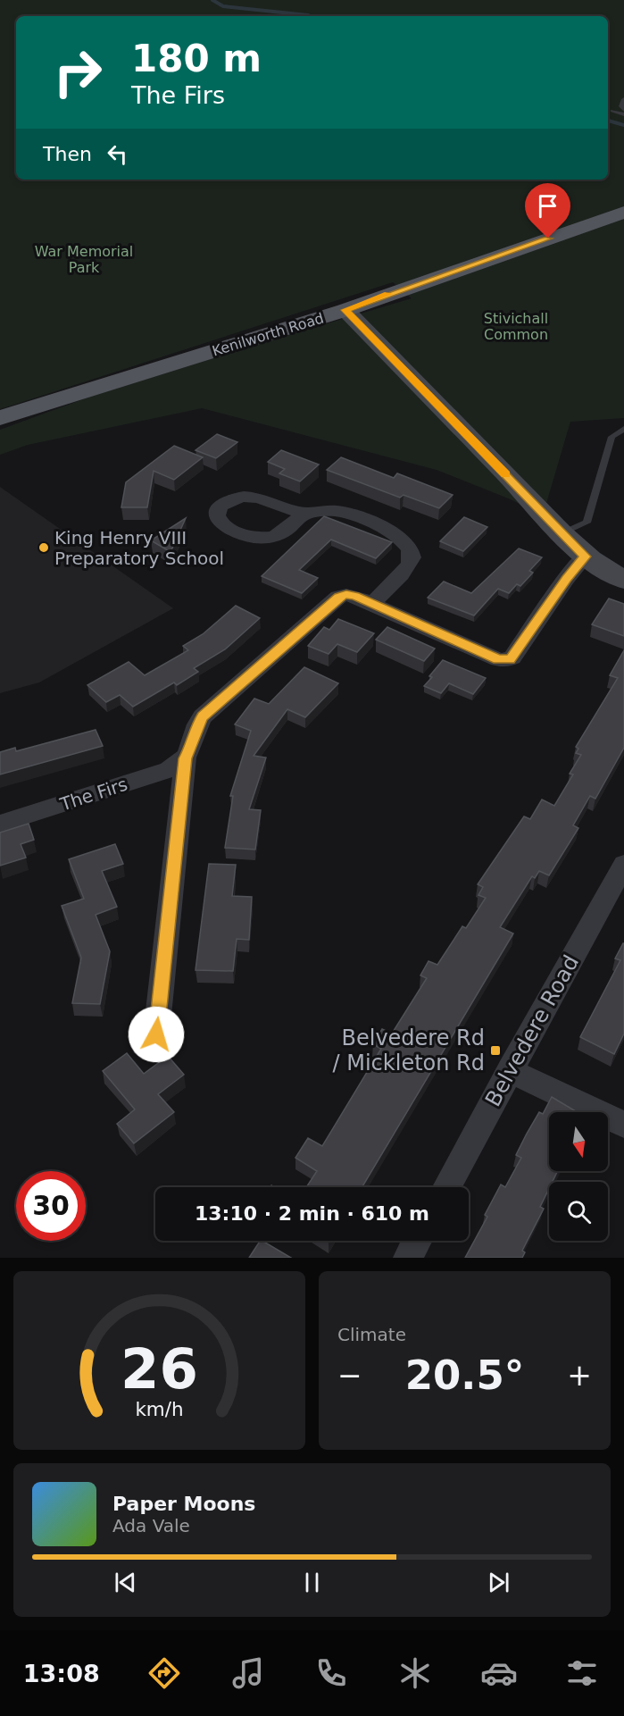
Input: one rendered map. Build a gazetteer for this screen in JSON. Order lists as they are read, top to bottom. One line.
{"streets":{"main road":["Kenilworth Road"],"street":["The Firs","Belvedere Road"]},"parks":["War Memorial Park","Stivichall Common"],"places":{"other":["King Henry VIII Preparatory School"],"transit":["Belvedere Rd / Mickleton Rd"]},"north":"bottom","page":{"turn":["180 m","The Firs"],"then":"Then","limit":"30","trip":"13:10 · 2 min · 610 m","tile":"Climate","heat":["−","20.5°","+"],"song":["Paper Moons","Ada Vale"],"tabs":"13:08","gauge":["26","km/h"]}}
